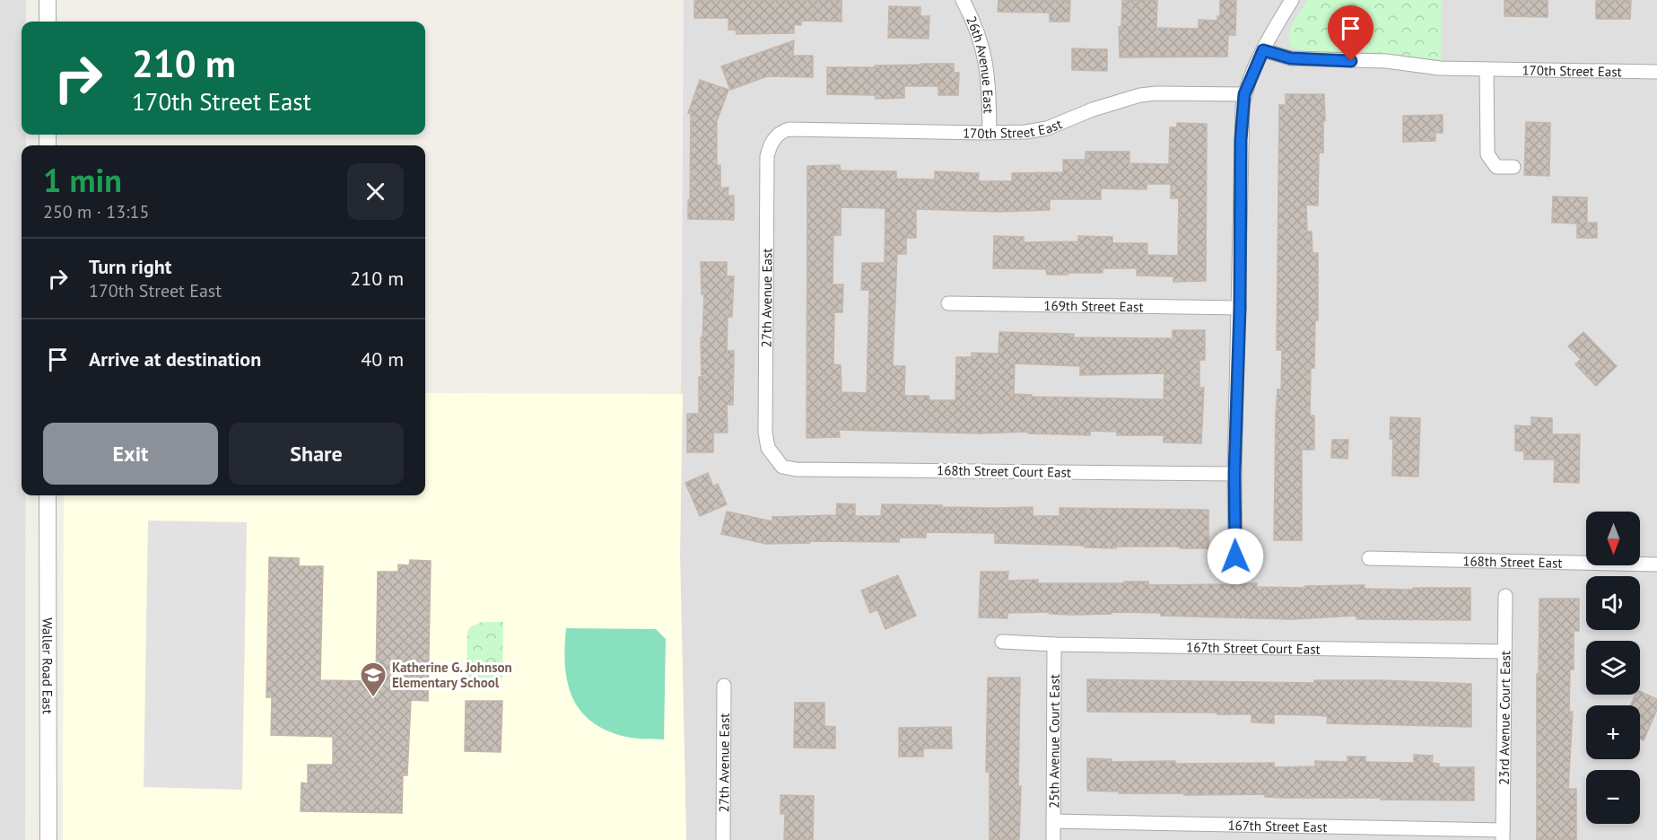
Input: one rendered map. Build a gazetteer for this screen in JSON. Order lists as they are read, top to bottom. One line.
{"streets":{"street":["26th Avenue East","170th Street East","27th Avenue East","169th Street East","168th Street Court East","168th Street East","167th Street Court East","Waller Road East","23rd Avenue Court East","25th Avenue Court East","167th Street East"]},"crossings":[["26th Avenue East","170th Street East"],["170th Street East","27th Avenue East"],["27th Avenue East","168th Street Court East"],["167th Street Court East","23rd Avenue Court East"],["167th Street Court East","25th Avenue Court East"],["23rd Avenue Court East","167th Street East"],["25th Avenue Court East","167th Street East"]],"places":{"school or university":["Katherine G. Johnson Elementary School"]},"north":"bottom","page":{"turn":["210 m","170th Street East"],"heading":["1 min","250 m · 13:15"],"list":[{"name":"Turn right","note":"170th Street East","value":"210 m"},{"name":"Arrive at destination","value":"40 m"}],"buttons":["Exit","Share"],"map_buttons":["+","−"]}}
